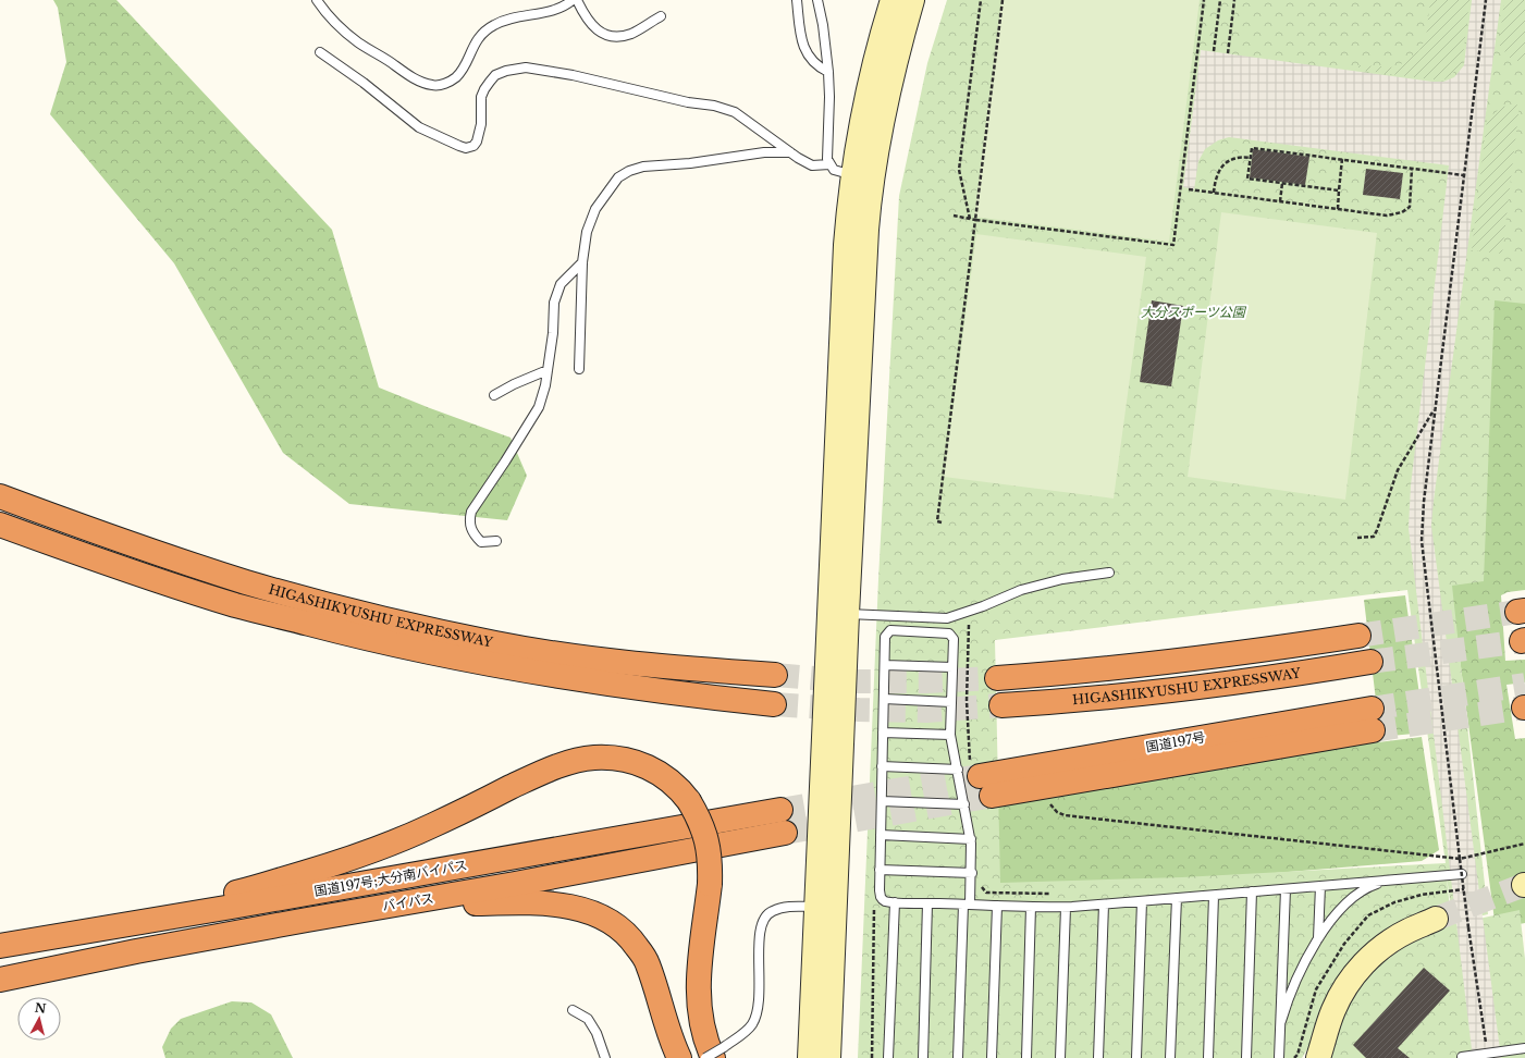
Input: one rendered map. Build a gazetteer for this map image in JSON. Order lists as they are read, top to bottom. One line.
{"streets":{"highway":["HIGASHIKYUSHU EXPRESSWAY","国道197号","国道197号;大分南バイパス","バイパス"]},"parks":["大分スポーツ公園"],"north":"top"}
